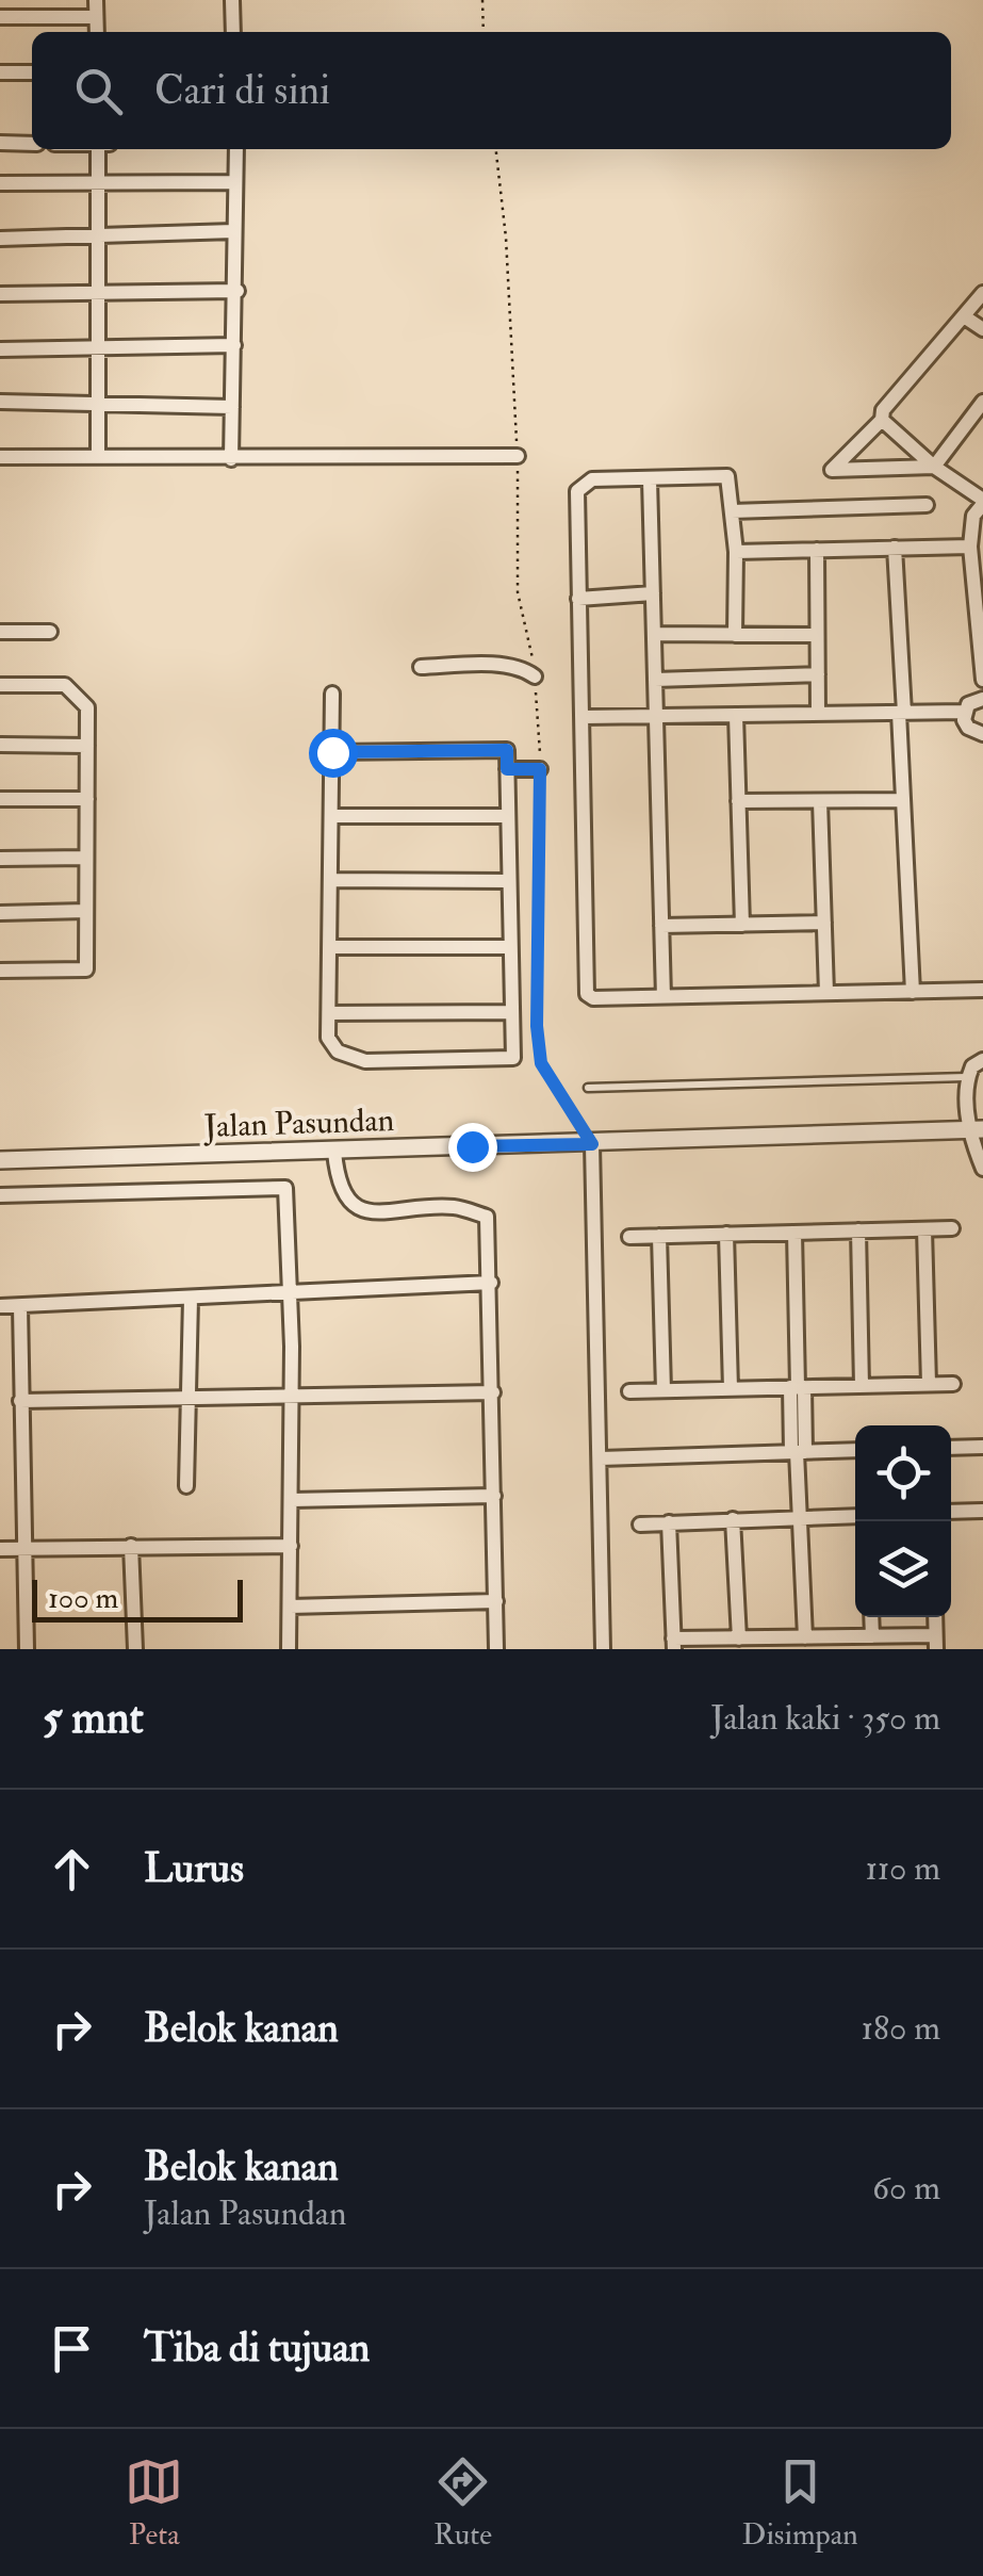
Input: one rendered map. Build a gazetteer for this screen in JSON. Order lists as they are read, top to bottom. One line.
{"streets":{"street":["Jalan Pasundan"]},"scale_bar":"100 m","page":{"search":"Cari di sini","scale":"100 m","heading":["5 mnt","Jalan kaki · 350 m"],"list":[["Lurus","110 m"],["Belok kanan","180 m"],["Belok kanan","Jalan Pasundan","60 m"],"Tiba di tujuan"],"nav":["Peta","Rute","Disimpan"]}}
